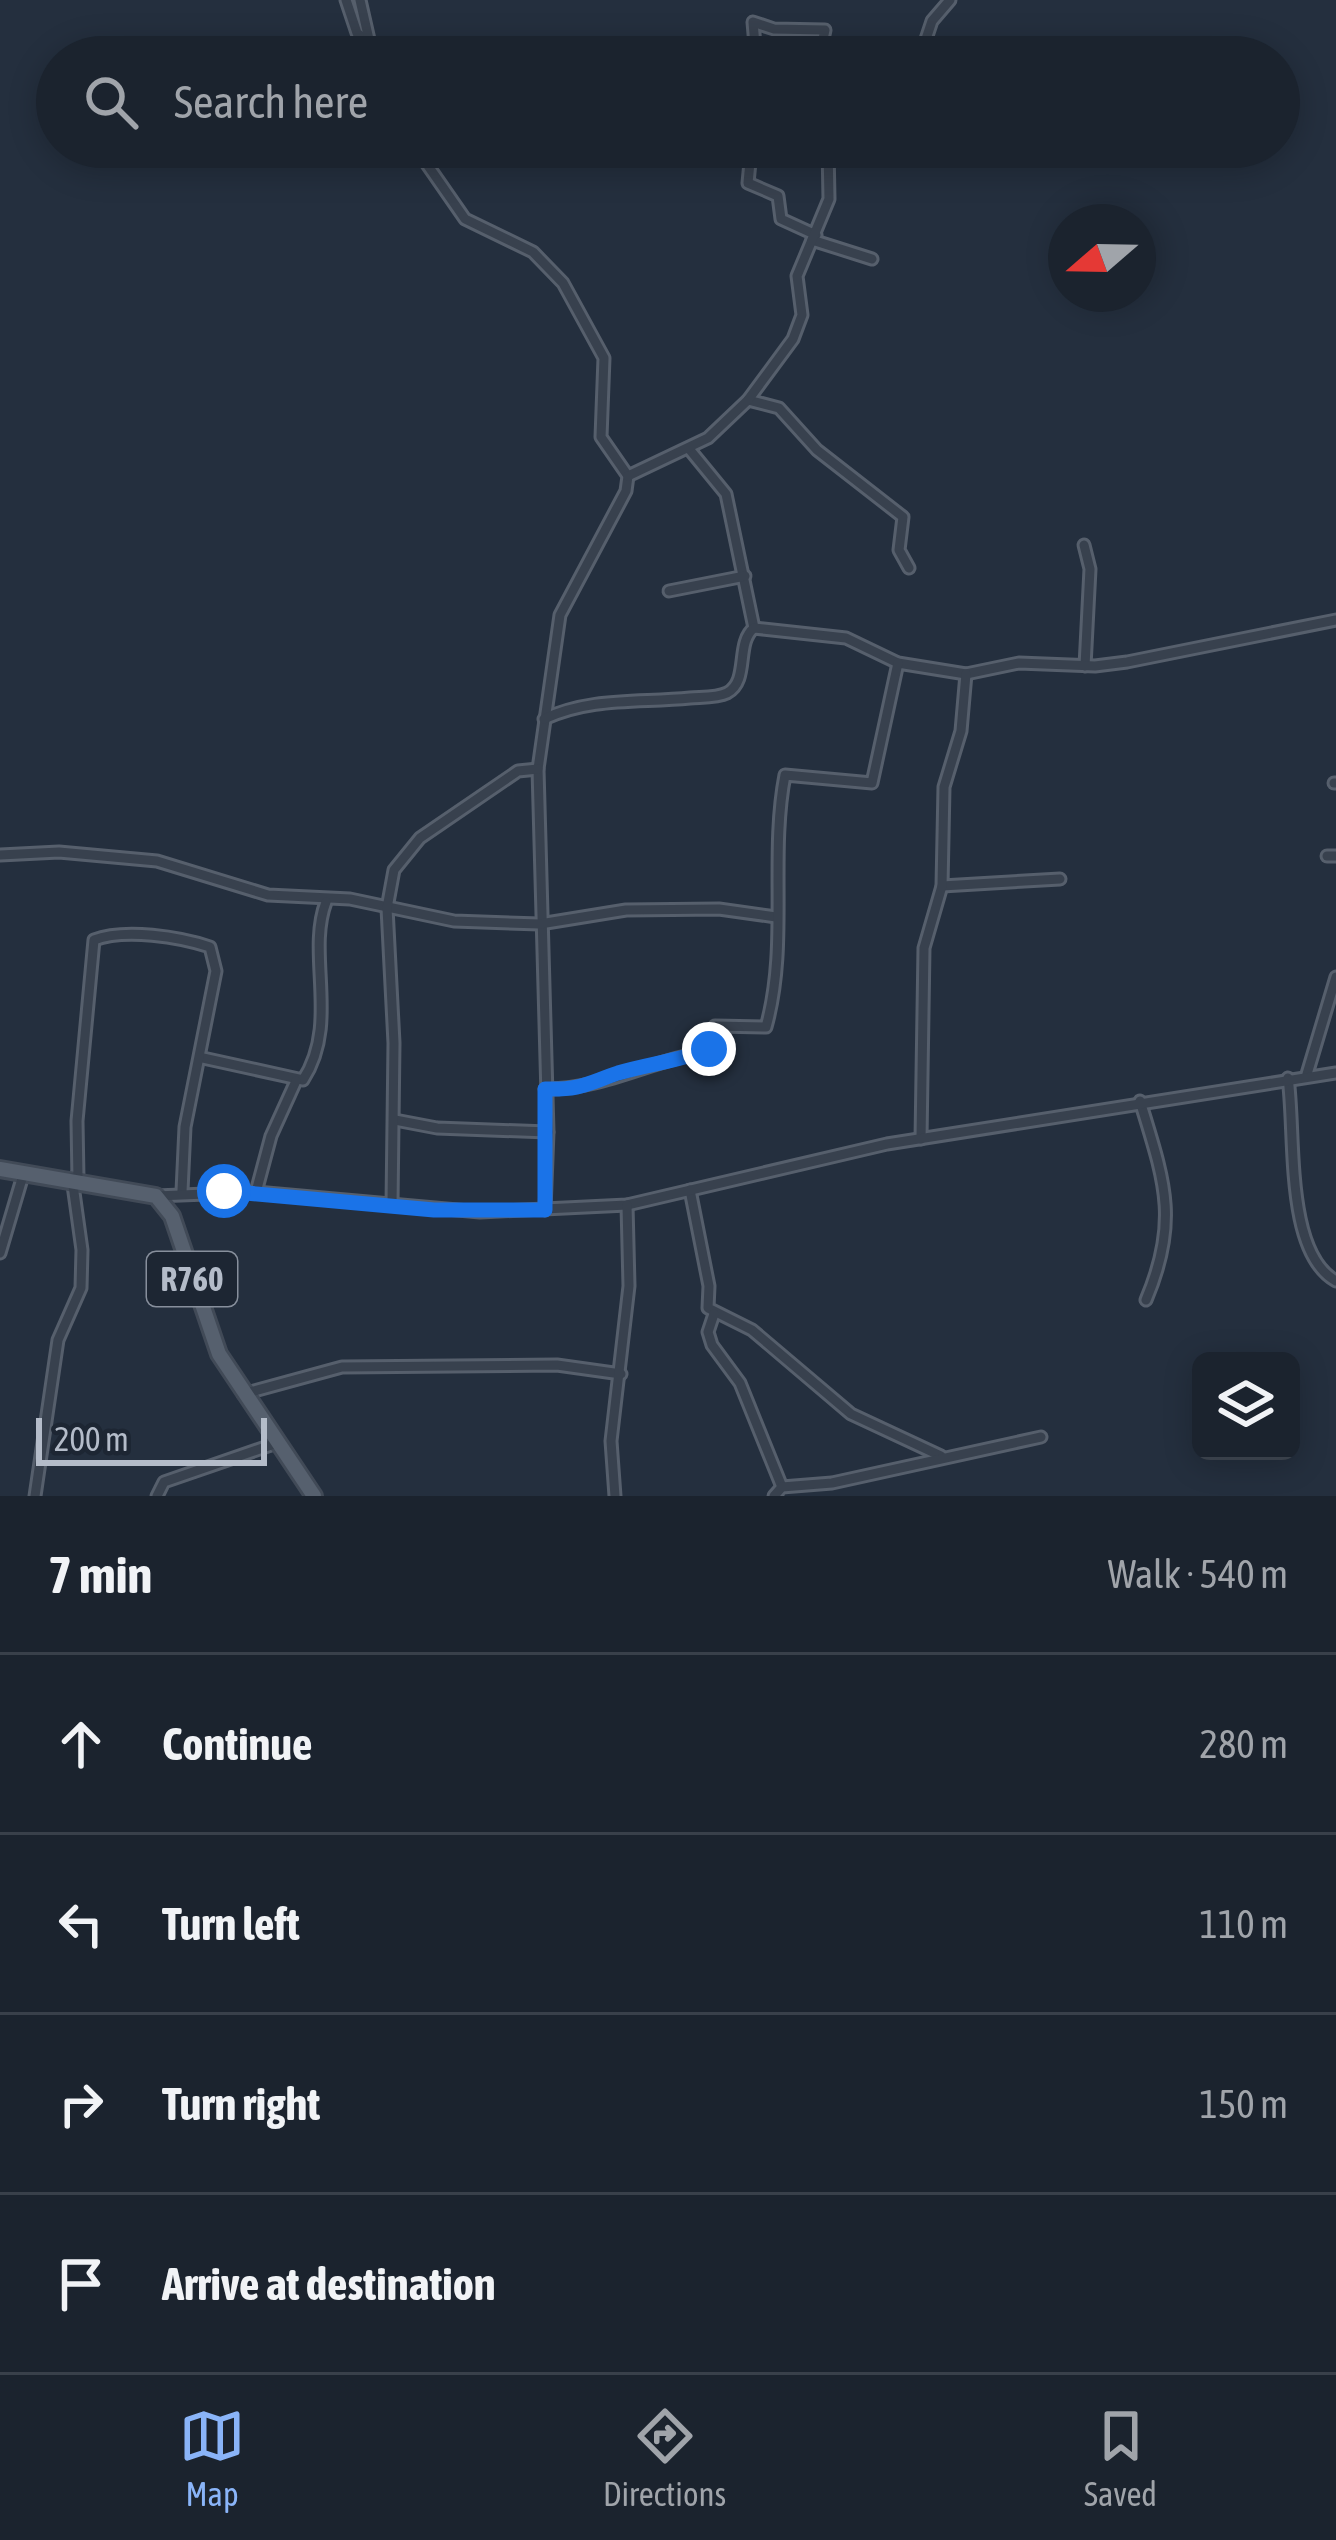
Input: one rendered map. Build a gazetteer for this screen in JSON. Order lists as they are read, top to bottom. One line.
{"streets":{"main road":["R760"]},"scale_bar":"200 m","north":"left","page":{"search":"Search here","scale":"200 m","heading":["7 min","Walk · 540 m"],"list":[["Continue","280 m"],["Turn left","110 m"],["Turn right","150 m"],"Arrive at destination"],"nav":["Map","Directions","Saved"]}}
